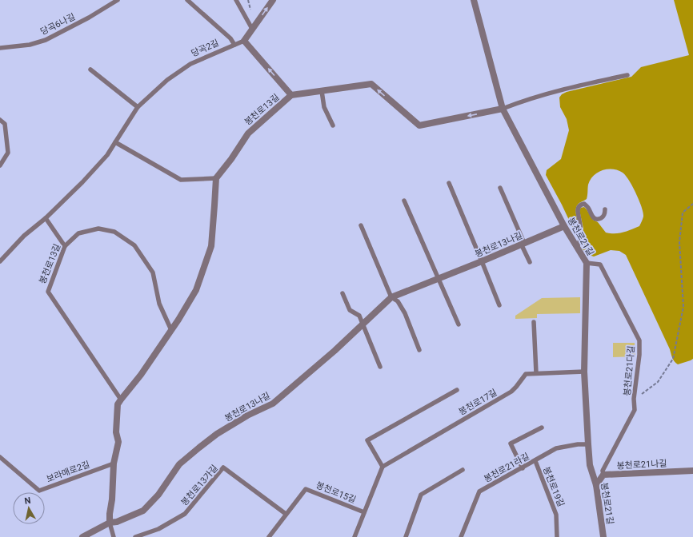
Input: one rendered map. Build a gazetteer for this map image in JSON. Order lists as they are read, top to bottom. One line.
{"streets":{"street":["당곡2길","봉천로13길","봉천로21길","봉천로13나길","봉천로21나길"],"lane":["당곡6나길","봉천로21다길","봉천로17길","봉천로21라길","보라매로2길","봉천로13가길","봉천로19길","봉천로15길"]},"crossings":[["당곡2길","봉천로13길"],["봉천로13길","봉천로21길"],["봉천로21길","봉천로13나길"],["봉천로21길","봉천로21다길"],["봉천로21길","봉천로17길"],["봉천로21길","봉천로21라길"],["봉천로21다길","봉천로21나길"],["봉천로21라길","봉천로19길"],["봉천로13가길","봉천로15길"]],"north":"top"}
